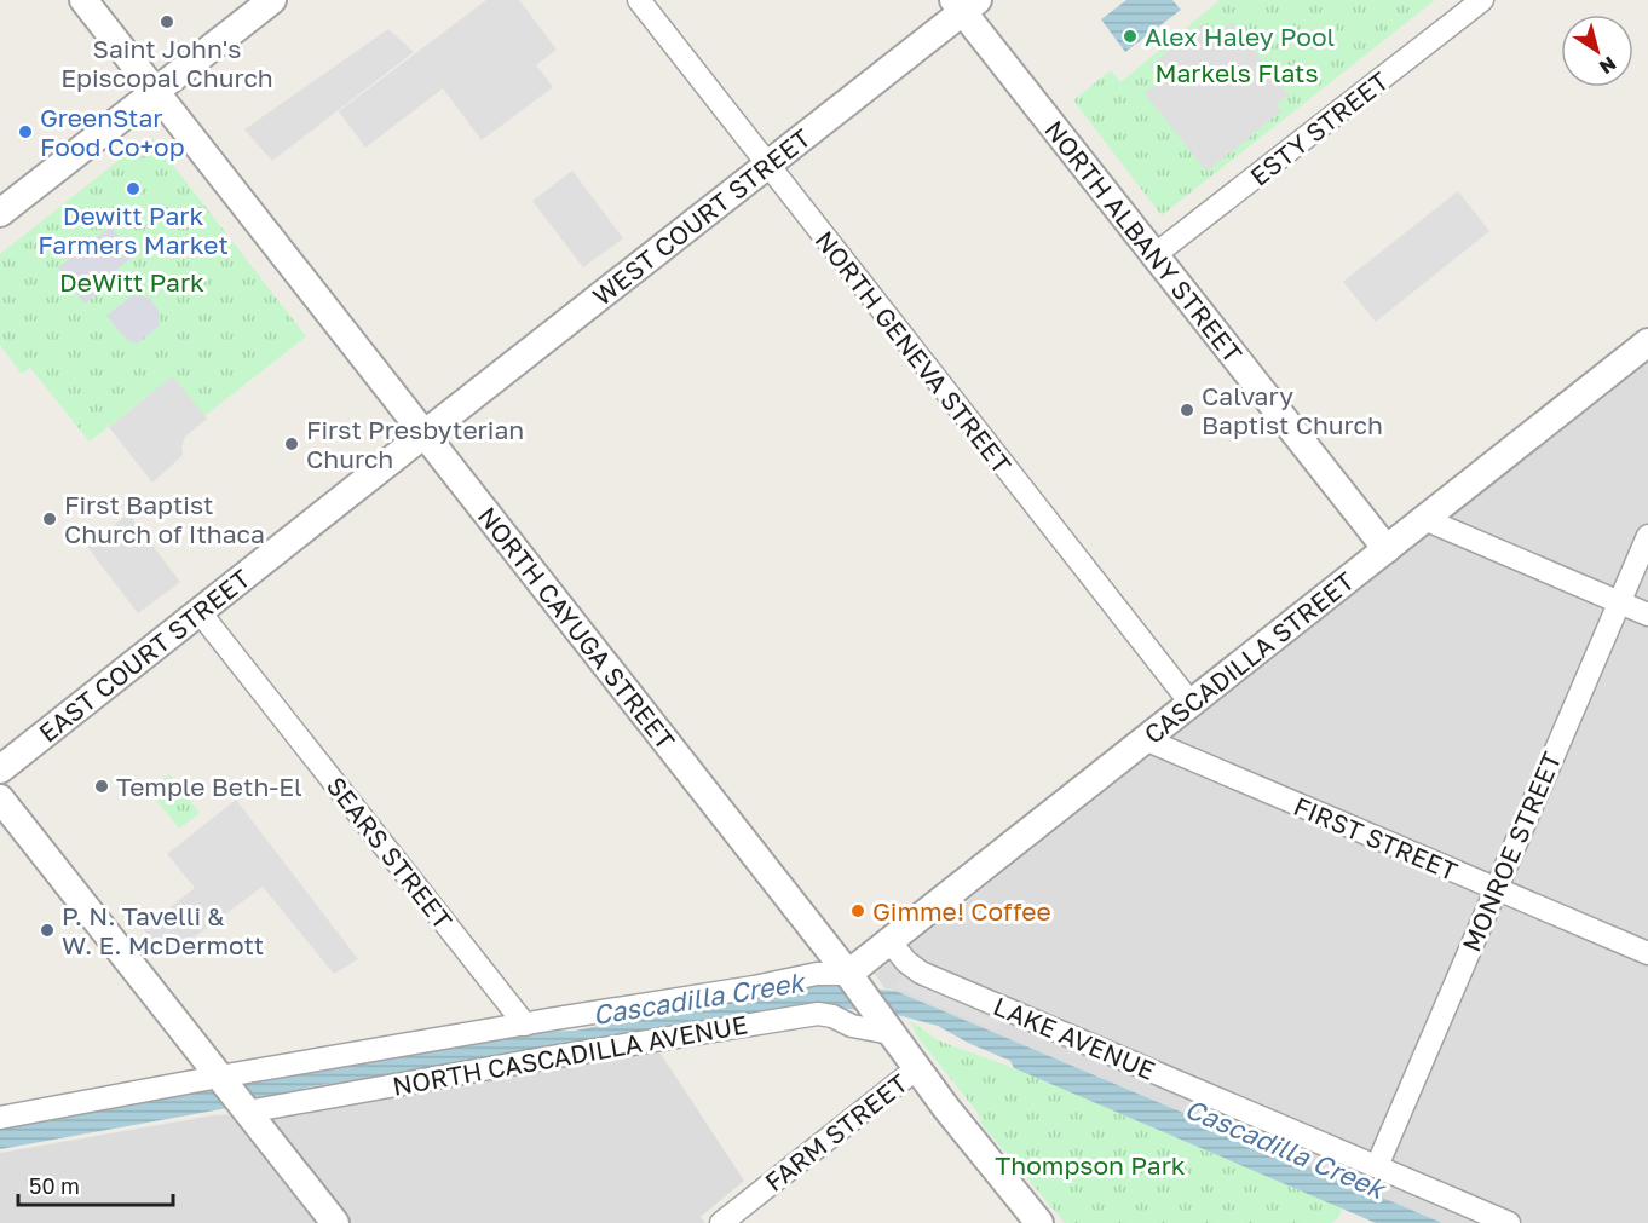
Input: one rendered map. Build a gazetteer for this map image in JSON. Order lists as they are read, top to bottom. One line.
{"streets":{"street":["ESTY STREET","WEST COURT STREET","NORTH ALBANY STREET","NORTH GENEVA STREET","NORTH CAYUGA STREET","EAST COURT STREET","CASCADILLA STREET","FIRST STREET","MONROE STREET","SEARS STREET","LAKE AVENUE","NORTH CASCADILLA AVENUE","FARM STREET"]},"crossings":[["ESTY STREET","NORTH ALBANY STREET"],["WEST COURT STREET","NORTH ALBANY STREET"],["WEST COURT STREET","NORTH GENEVA STREET"],["WEST COURT STREET","NORTH CAYUGA STREET"],["WEST COURT STREET","EAST COURT STREET"],["NORTH ALBANY STREET","CASCADILLA STREET"],["NORTH GENEVA STREET","CASCADILLA STREET"],["NORTH CAYUGA STREET","EAST COURT STREET"],["NORTH CAYUGA STREET","CASCADILLA STREET"],["NORTH CAYUGA STREET","NORTH CASCADILLA AVENUE"],["NORTH CAYUGA STREET","FARM STREET"],["EAST COURT STREET","SEARS STREET"],["CASCADILLA STREET","FIRST STREET"],["CASCADILLA STREET","LAKE AVENUE"],["FIRST STREET","MONROE STREET"],["MONROE STREET","LAKE AVENUE"]],"water":["Cascadilla Creek"],"parks":["Markels Flats","DeWitt Park","Thompson Park"],"places":["Saint John's Episcopal Church","Alex Haley Pool","GreenStar Food Co+op","Dewitt Park Farmers Market","Calvary Baptist Church","First Presbyterian Church","First Baptist Church of Ithaca","Temple Beth-El","Gimme! Coffee","P. N. Tavelli & W. E. McDermott"],"scale_bar":"50 m","north":"bottom right"}
